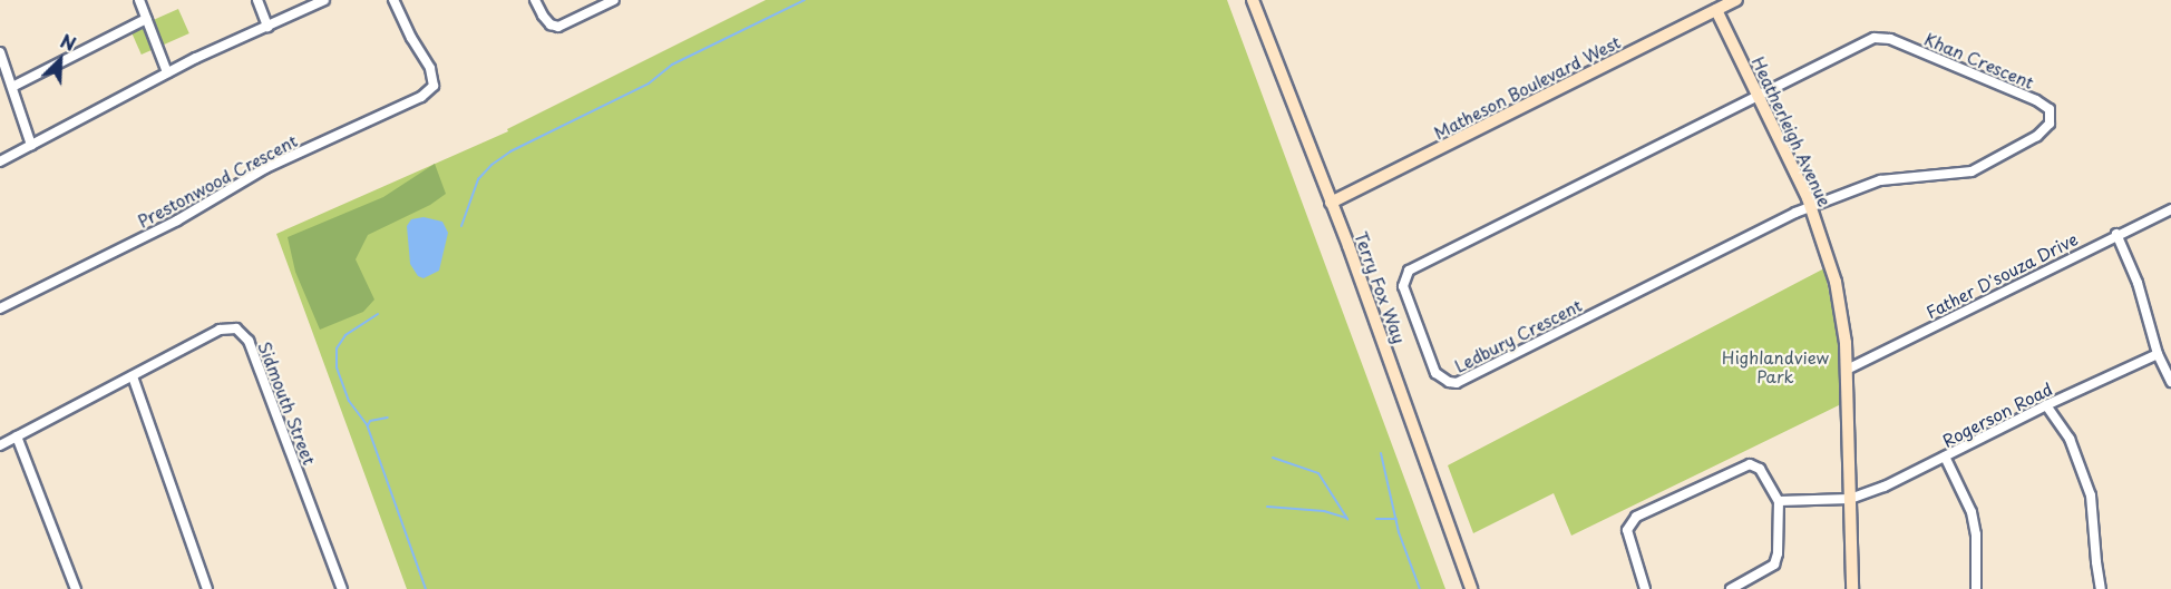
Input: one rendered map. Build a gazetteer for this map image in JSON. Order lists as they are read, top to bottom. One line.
{"streets":{"street":["Khan Crescent","Matheson Boulevard West","Heatherleigh Avenue","Prestonwood Crescent","Father D'souza Drive","Terry Fox Way","Ledbury Crescent","Sidmouth Street","Rogerson Road"]},"crossings":[["Khan Crescent","Heatherleigh Avenue"],["Khan Crescent","Ledbury Crescent"],["Matheson Boulevard West","Heatherleigh Avenue"],["Matheson Boulevard West","Terry Fox Way"],["Heatherleigh Avenue","Father D'souza Drive"],["Heatherleigh Avenue","Ledbury Crescent"],["Heatherleigh Avenue","Rogerson Road"]],"parks":["Highlandview Park"],"north":"top right"}
